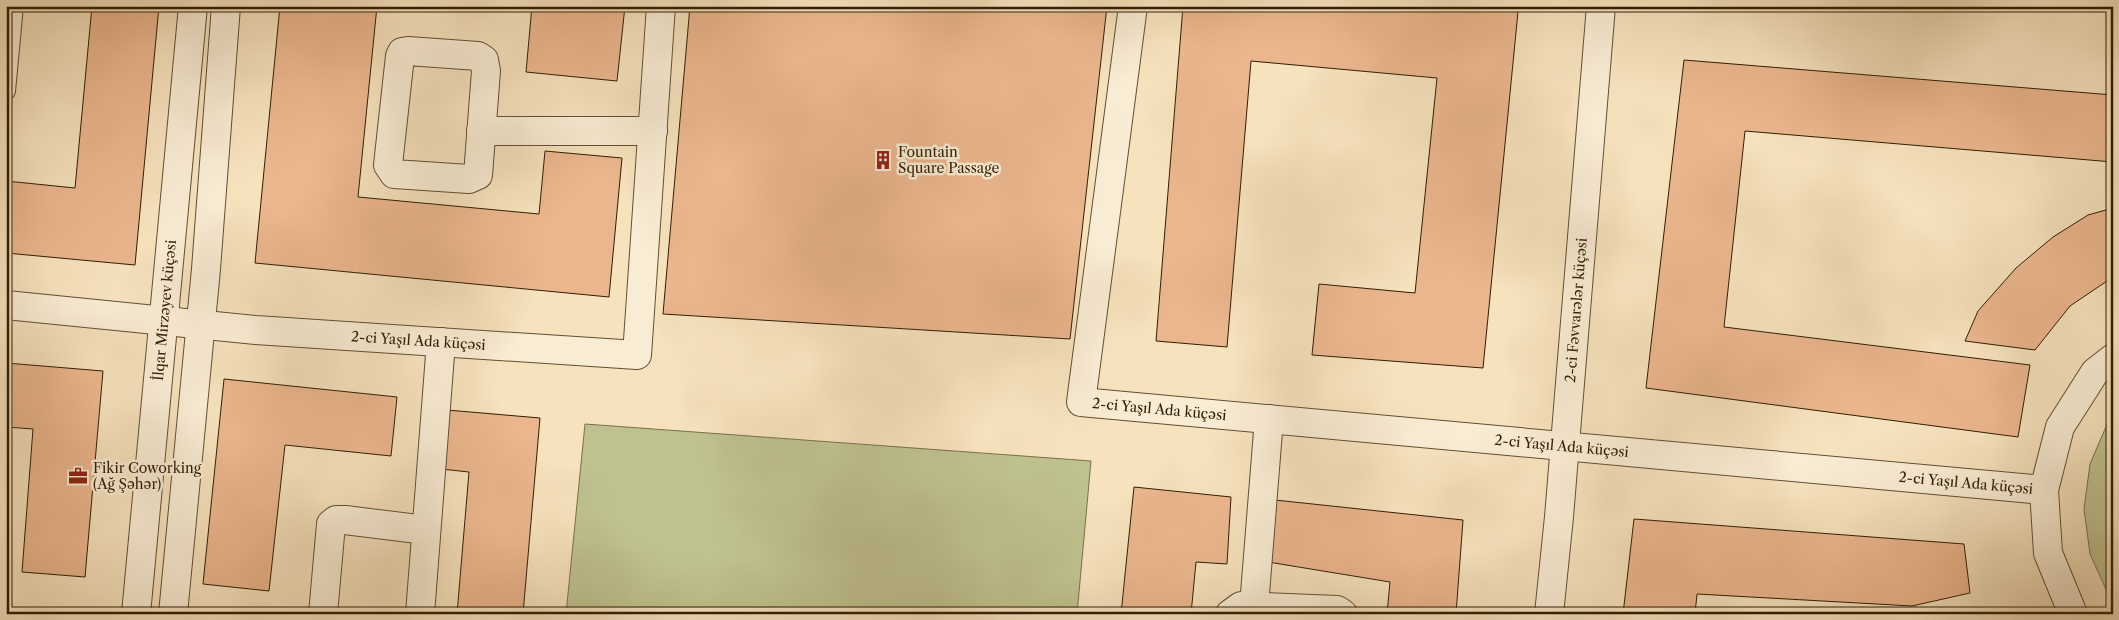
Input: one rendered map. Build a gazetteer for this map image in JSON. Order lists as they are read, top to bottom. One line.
{"streets":{"street":["İlqar Mirzəyev küçəsi","2-ci Fəvvarələr küçəsi","2-ci Yaşıl Ada küçəsi"]},"crossings":[["İlqar Mirzəyev küçəsi","2-ci Yaşıl Ada küçəsi"],["2-ci Fəvvarələr küçəsi","2-ci Yaşıl Ada küçəsi"]],"places":{"building":["Fountain Square Passage"],"office":["Fikir Coworking (Ağ Şəhər)"]}}
